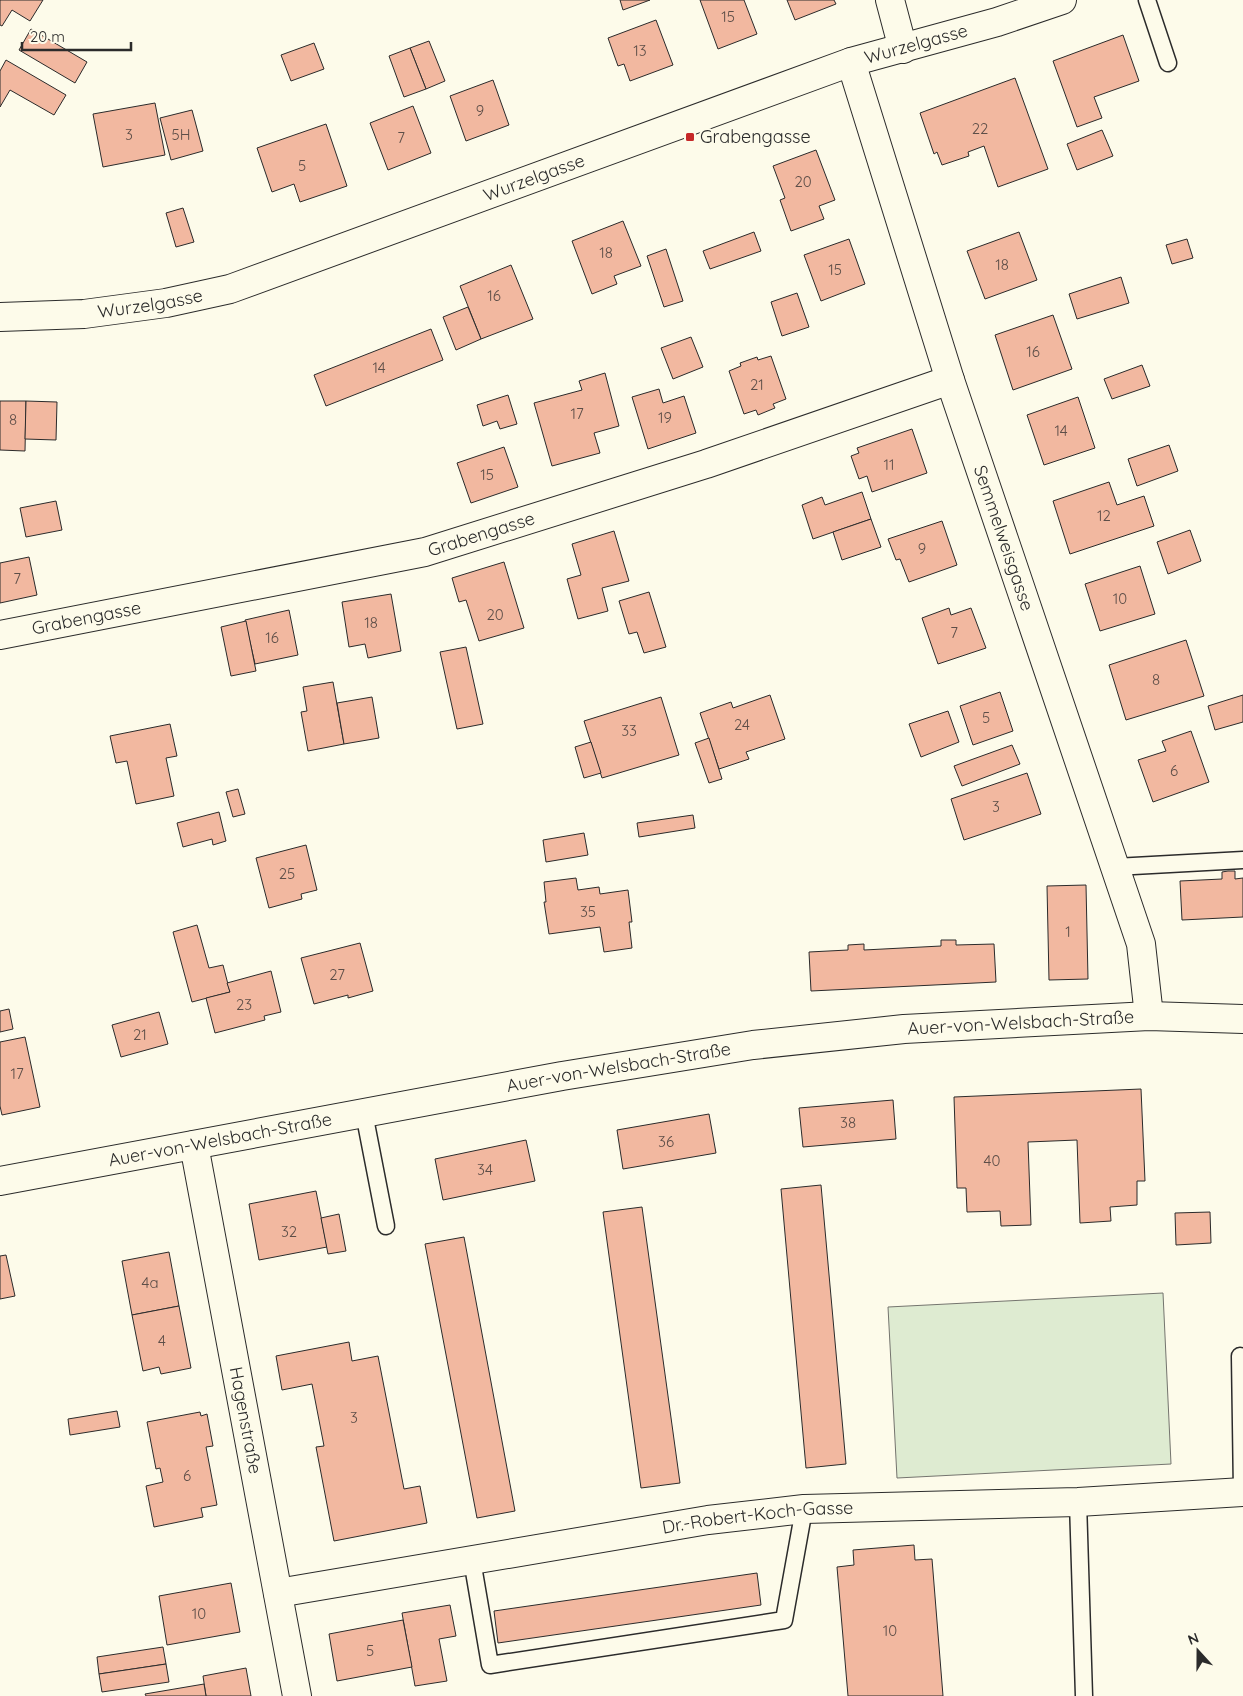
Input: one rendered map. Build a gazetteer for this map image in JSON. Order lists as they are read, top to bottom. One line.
{"streets":{"street":["Wurzelgasse","Grabengasse","Semmelweisgasse","Auer-von-Welsbach-Straße","Hagenstraße","Dr.-Robert-Koch-Gasse"]},"crossings":[["Wurzelgasse","Semmelweisgasse"],["Grabengasse","Semmelweisgasse"],["Semmelweisgasse","Auer-von-Welsbach-Straße"],["Auer-von-Welsbach-Straße","Hagenstraße"],["Hagenstraße","Dr.-Robert-Koch-Gasse"]],"places":{"transit":["Grabengasse"]},"house_numbers":["15","13","9","22","3","5H","7","5","20","18","18","15","16","16","14","21","17","19","8","14","11","15","12","9","7","10","20","18","7","16","8","5","24","33","6","3","25","35","1","27","23","21","17","38","36","40","34","32","4a","4","3","6","10","10","5"],"scale_bar":"20 m","north":"top"}
